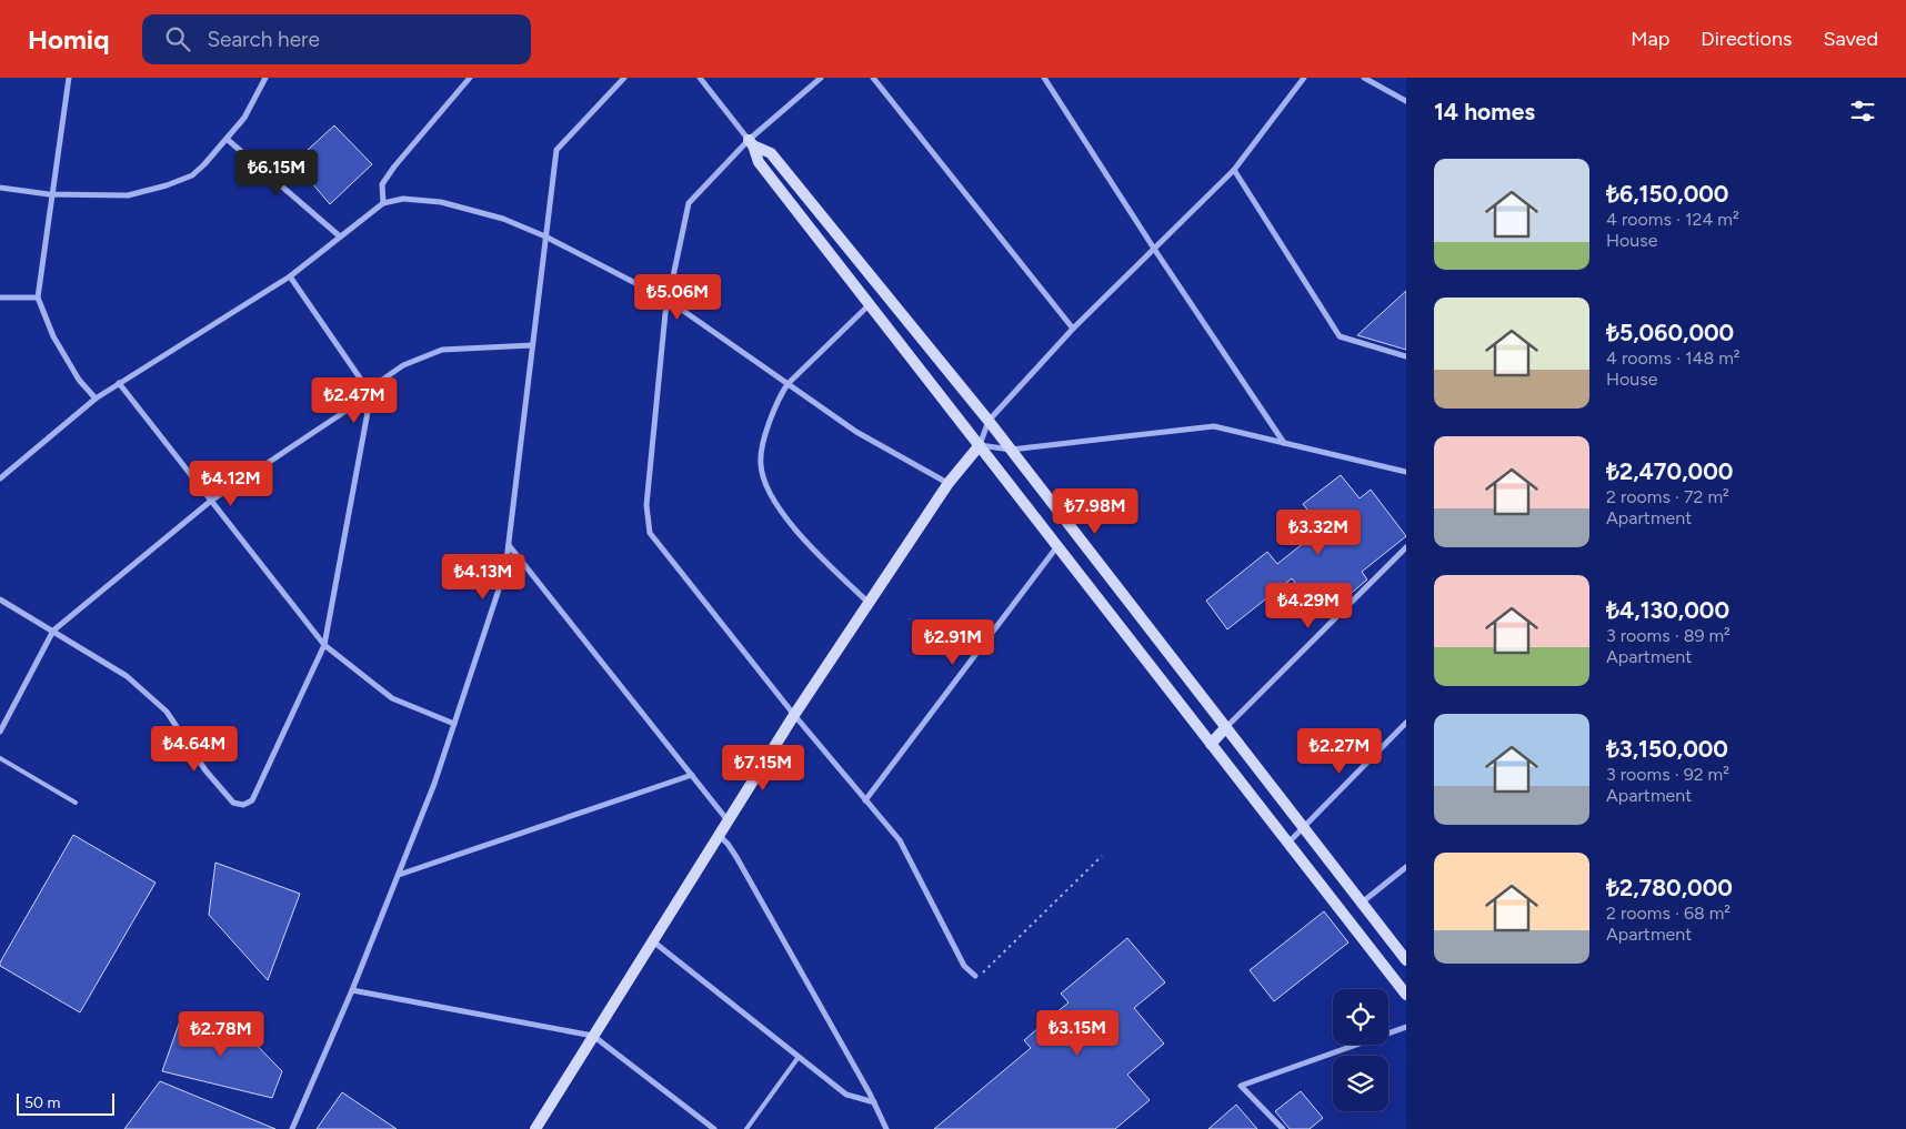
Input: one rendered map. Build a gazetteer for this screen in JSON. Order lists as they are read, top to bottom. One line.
{"scale_bar":"50 m","page":{"header":"Homiq","search":"Search here","nav":["Map","Directions","Saved"],"heading":"14 homes","list":[{"name":"₺6,150,000","note":"4 rooms · 124 m² · House"},{"name":"₺5,060,000","note":"4 rooms · 148 m² · House"},{"name":"₺2,470,000","note":"2 rooms · 72 m² · Apartment"},{"name":"₺4,130,000","note":"3 rooms · 89 m² · Apartment"},{"name":"₺3,150,000","note":"3 rooms · 92 m² · Apartment"},{"name":"₺2,780,000","note":"2 rooms · 68 m² · Apartment"}],"price":["₺6.15M","₺5.06M","₺2.47M","₺4.12M","₺7.98M","₺3.32M","₺4.13M","₺4.29M","₺2.91M","₺4.64M","₺2.27M","₺7.15M","₺3.15M","₺2.78M"],"scale":"50 m"}}
